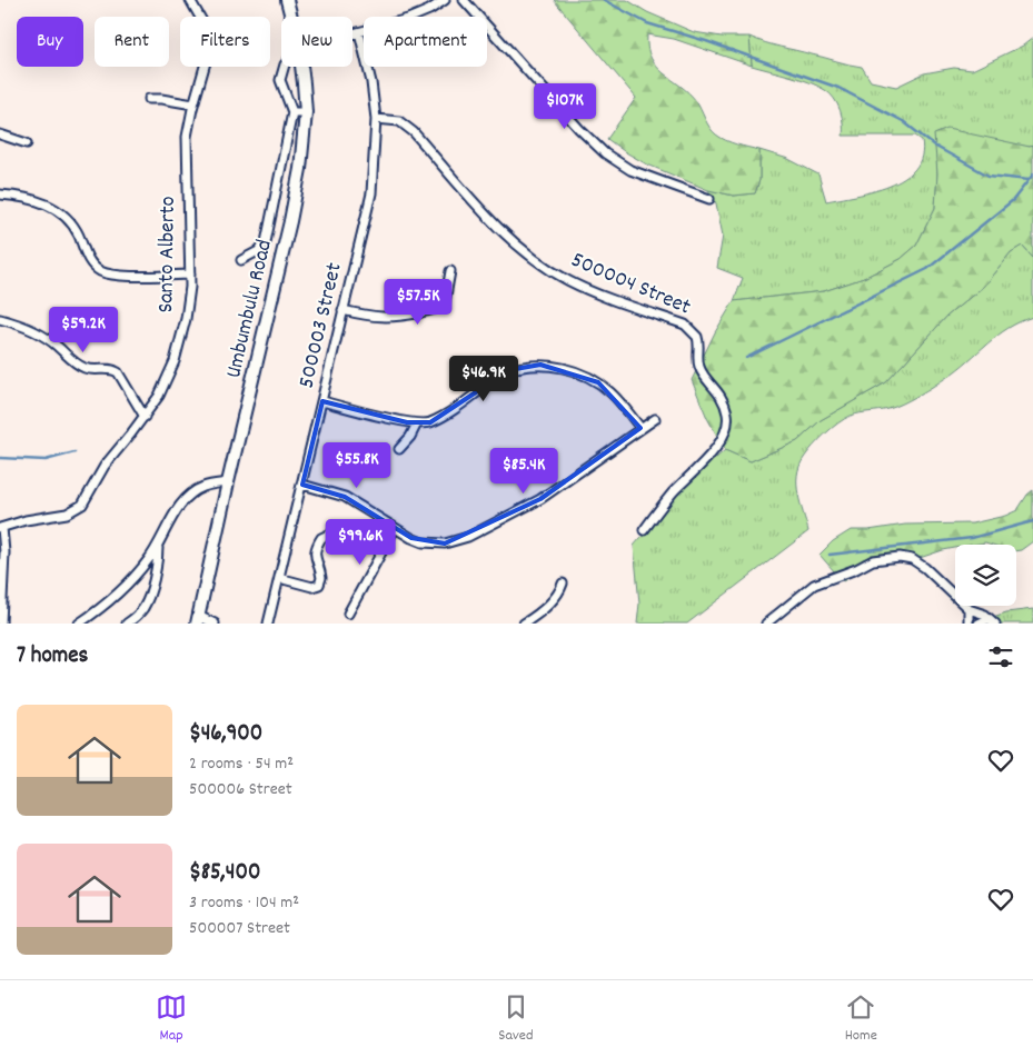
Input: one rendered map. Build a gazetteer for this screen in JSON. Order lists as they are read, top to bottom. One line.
{"streets":{"main road":["Umbumbulu Road"],"street":["Santo Alberto","500004 Street","500003 Street"]},"crossings":[["500004 Street","500003 Street"]],"page":{"chip":["Buy","Rent","Filters","New","Apartment"],"price":["$107K","$57.5K","$59.2K","$46.9K","$55.8K","$85.4K","$99.6K"],"heading":"7 homes","list":[{"name":"$46,900","note":"2 rooms · 54 m² · 500006 Street"},{"name":"$85,400","note":"3 rooms · 104 m² · 500007 Street"}],"tabs":["Map","Saved","Home"]}}
